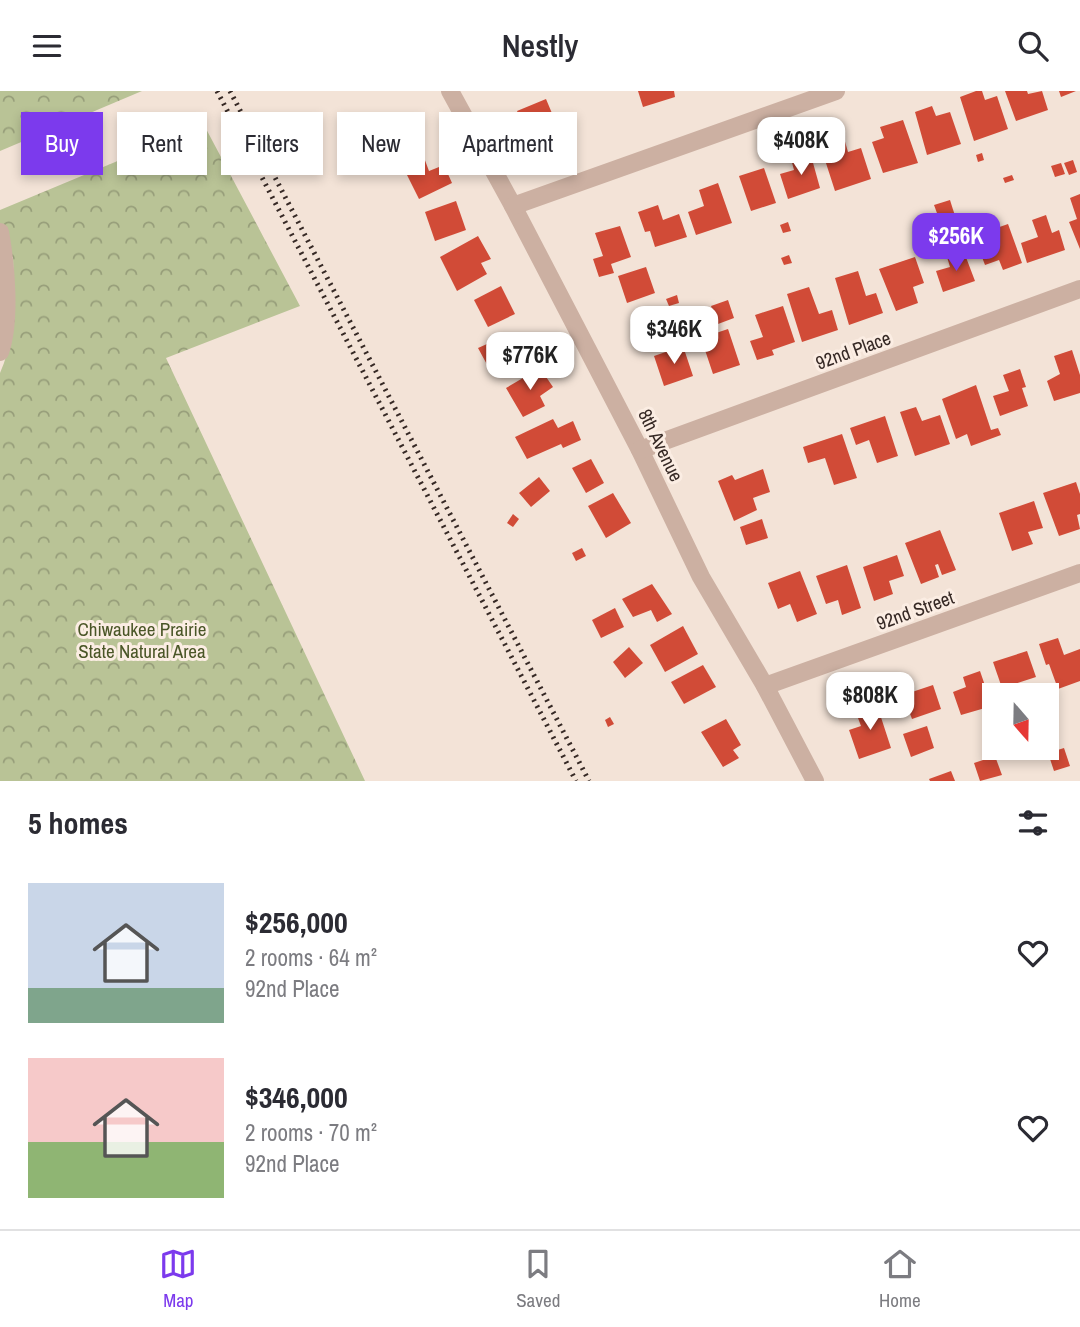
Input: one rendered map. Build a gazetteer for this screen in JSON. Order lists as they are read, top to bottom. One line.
{"streets":{"street":["92nd Place","8th Avenue","92nd Street"]},"crossings":[["92nd Place","8th Avenue"],["8th Avenue","92nd Street"]],"parks":["Chiwaukee Prairie State Natural Area"],"north":"bottom","page":{"header":"Nestly","chip":["Buy","Rent","Filters","New","Apartment"],"price":["$408K","$256K","$346K","$776K","$808K"],"heading":"5 homes","list":[{"name":"$256,000","note":"2 rooms · 64 m² · 92nd Place"},{"name":"$346,000","note":"2 rooms · 70 m² · 92nd Place"}],"tabs":["Map","Saved","Home"]}}
